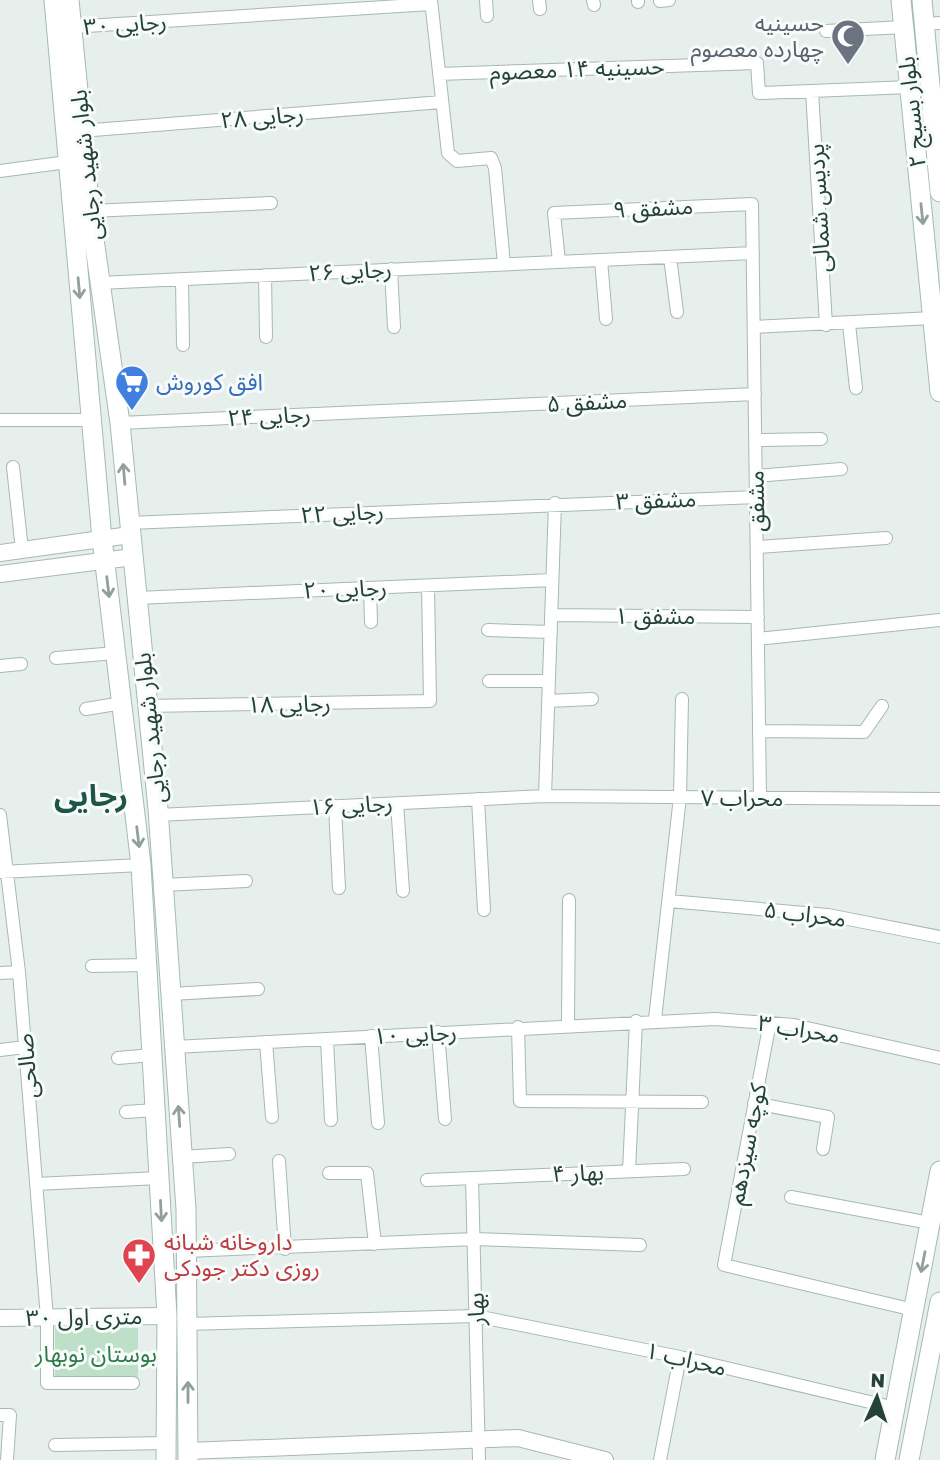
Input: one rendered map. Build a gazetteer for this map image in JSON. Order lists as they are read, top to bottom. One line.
{"streets":{"main road":["بلوار بسیج ۲","بلوار شهید رجایی"],"street":["رجایی ۳۰","حسینیه ۱۴ معصوم","رجایی ۲۸","مشفق ۹","پردیس شمالی","رجایی ۲۶","مشفق ۵","رجایی ۲۴","مشفق ۳","مشفق","رجایی ۲۲","رجایی ۲۰","مشفق ۱","رجایی ۱۸","محراب ۷","رجایی ۱۶","محراب ۵","محراب ۳","رجایی ۱۰","صالحی","کوچه سیزدهم","بهار ۴","بهار","۳۰ متری اول","محراب ۱"]},"crossings":[["رجایی ۳۰","بلوار شهید رجایی"],["حسینیه ۱۴ معصوم","پردیس شمالی"],["رجایی ۲۸","بلوار شهید رجایی"],["بلوار شهید رجایی","رجایی ۲۶"],["بلوار شهید رجایی","رجایی ۲۴"],["بلوار شهید رجایی","رجایی ۲۲"],["بلوار شهید رجایی","رجایی ۲۰"],["بلوار شهید رجایی","رجایی ۱۸"],["بلوار شهید رجایی","رجایی ۱۶"],["بلوار شهید رجایی","رجایی ۱۰"],["بلوار شهید رجایی","۳۰ متری اول"],["بلوار شهید رجایی","محراب ۱"],["مشفق ۹","رجایی ۲۶"],["مشفق ۹","مشفق"],["رجایی ۲۶","مشفق"],["مشفق ۵","رجایی ۲۴"],["مشفق ۵","مشفق"],["مشفق ۳","مشفق"],["مشفق ۳","رجایی ۲۲"],["مشفق","مشفق ۱"],["مشفق","محراب ۷"],["رجایی ۲۰","رجایی ۱۸"],["محراب ۷","رجایی ۱۶"],["محراب ۳","رجایی ۱۰"],["محراب ۳","کوچه سیزدهم"],["صالحی","۳۰ متری اول"],["بهار ۴","بهار"],["بهار","محراب ۱"]],"districts":["رجایی"],"parks":["بوستان نوبهار"],"places":{"mosque":["حسینیه چهارده معصوم"],"supermarket":["افق کوروش"],"pharmacy":["داروخانه شبانه روزی دکتر جودکی"]},"north":"top"}
